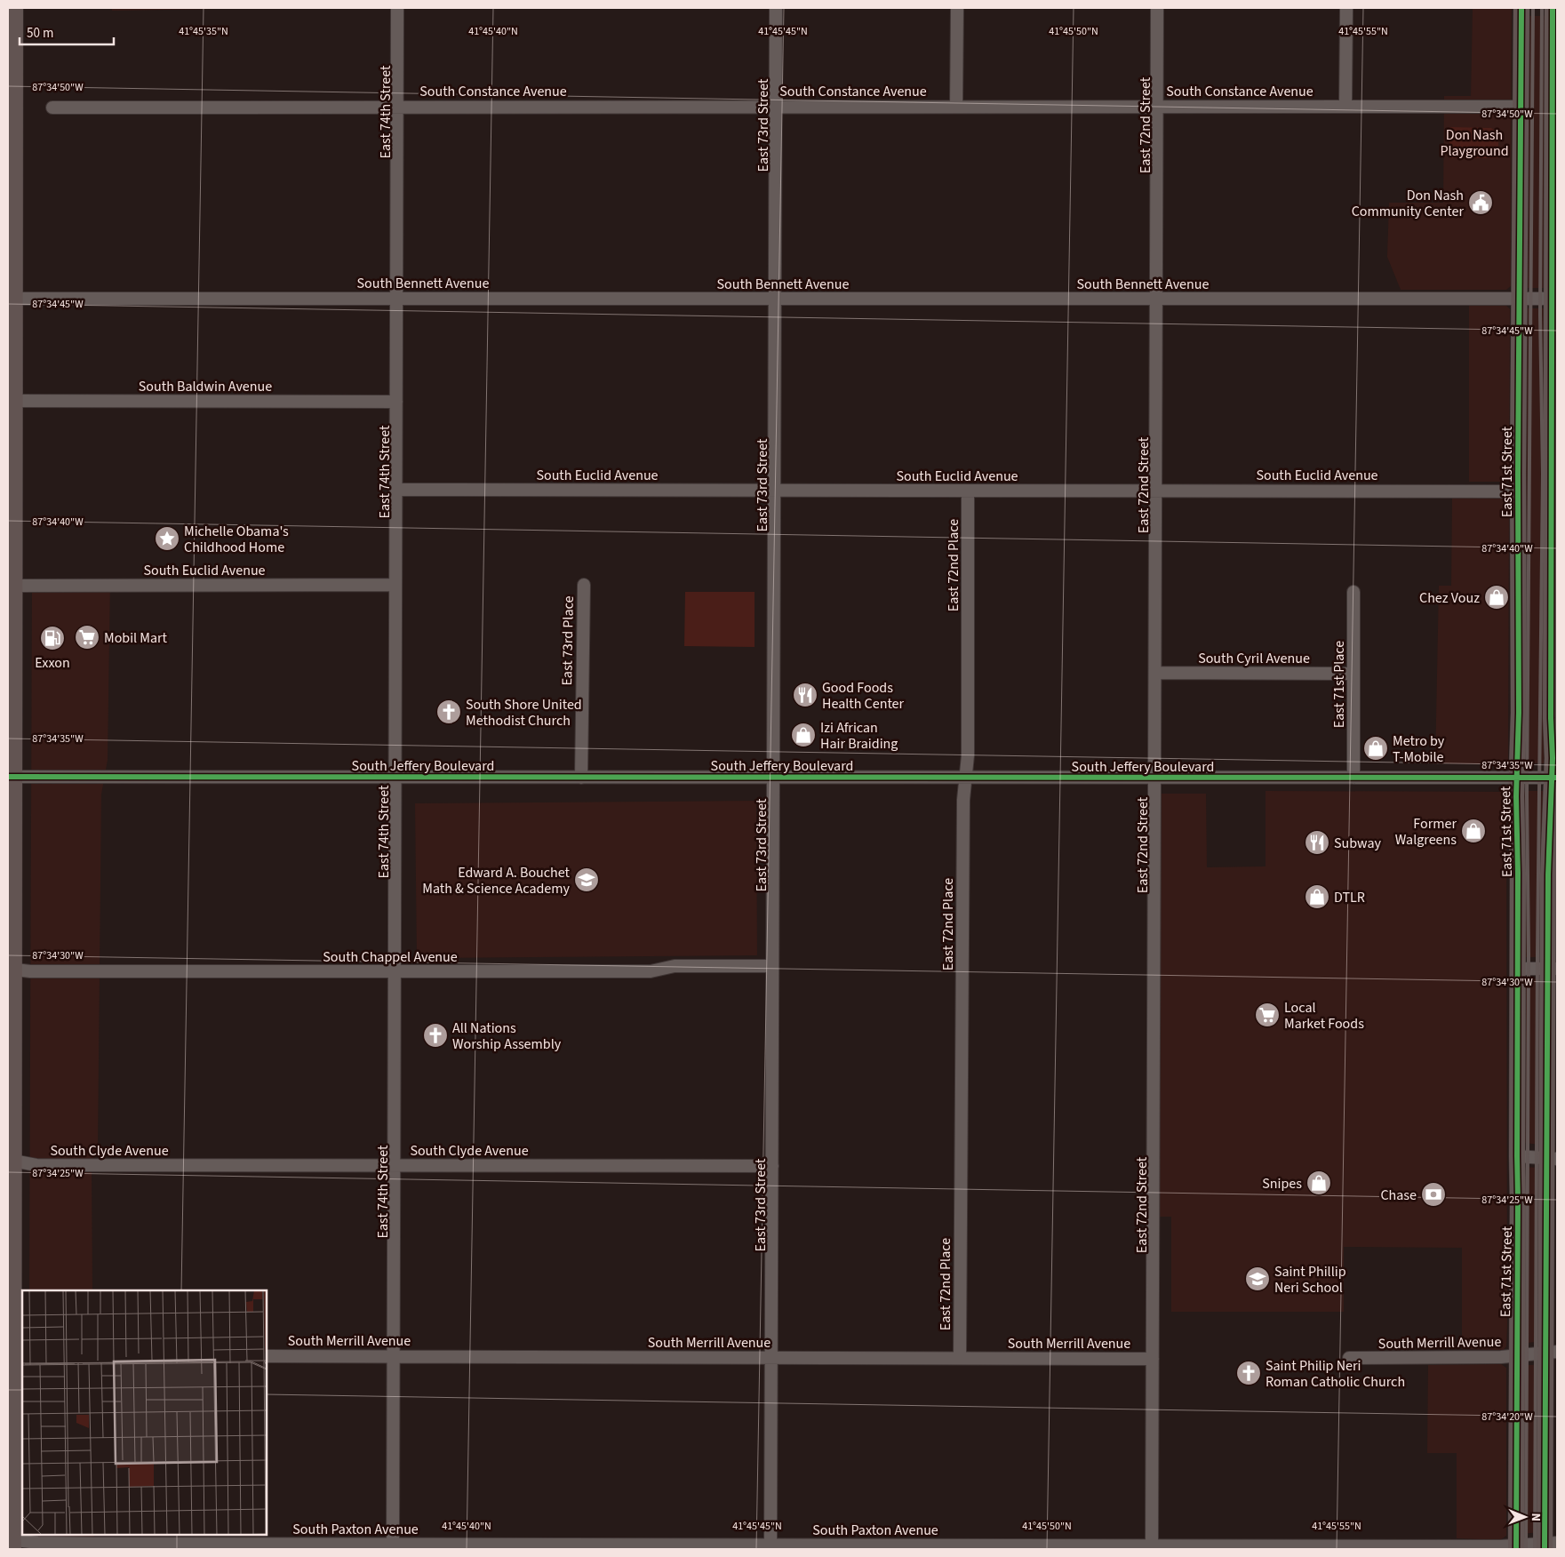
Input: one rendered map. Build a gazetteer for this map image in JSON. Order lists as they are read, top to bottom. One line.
{"streets":{"main road":["East 71st Street"],"street":["South Constance Avenue","East 74th Street","East 73rd Street","East 72nd Street","South Bennett Avenue","South Baldwin Avenue","South Euclid Avenue","East 72nd Place","East 73rd Place","South Cyril Avenue","East 71st Place","South Jeffery Boulevard","South Chappel Avenue","South Clyde Avenue","South Merrill Avenue","South Paxton Avenue"]},"crossings":[["South Constance Avenue","East 74th Street"],["South Constance Avenue","East 73rd Street"],["South Constance Avenue","East 72nd Street"],["South Constance Avenue","East 71st Street"],["East 74th Street","South Bennett Avenue"],["East 74th Street","South Baldwin Avenue"],["East 74th Street","South Euclid Avenue"],["East 74th Street","South Jeffery Boulevard"],["East 74th Street","South Chappel Avenue"],["East 74th Street","South Clyde Avenue"],["East 74th Street","South Merrill Avenue"],["East 74th Street","South Paxton Avenue"],["East 73rd Street","South Bennett Avenue"],["East 73rd Street","South Euclid Avenue"],["East 73rd Street","South Jeffery Boulevard"],["East 73rd Street","South Chappel Avenue"],["East 73rd Street","South Clyde Avenue"],["East 73rd Street","South Merrill Avenue"],["East 73rd Street","South Paxton Avenue"],["East 72nd Street","South Bennett Avenue"],["East 72nd Street","South Euclid Avenue"],["East 72nd Street","South Cyril Avenue"],["East 72nd Street","South Jeffery Boulevard"],["East 72nd Street","South Merrill Avenue"],["East 72nd Street","South Paxton Avenue"],["South Bennett Avenue","East 71st Street"],["East 71st Street","South Euclid Avenue"],["East 71st Street","South Jeffery Boulevard"],["East 71st Street","South Merrill Avenue"],["East 71st Street","South Paxton Avenue"],["South Euclid Avenue","East 72nd Place"],["East 72nd Place","South Jeffery Boulevard"],["East 72nd Place","South Merrill Avenue"],["East 73rd Place","South Jeffery Boulevard"],["South Cyril Avenue","East 71st Place"],["East 71st Place","South Jeffery Boulevard"]],"parks":["Don Nash Playground"],"places":{"public building":["Don Nash Community Center"],"place":["Michelle Obama's Childhood Home"],"shop":["Chez Vouz","Izi African Hair Braiding","Metro by T-Mobile","Former Walgreens","DTLR","Snipes"],"supermarket":["Mobil Mart","Local Market Foods"],"fuel station":["Exxon"],"restaurant":["Good Foods Health Center","Subway"],"church":["South Shore United Methodist Church","All Nations Worship Assembly","Saint Philip Neri Roman Catholic Church"],"school or university":["Edward A. Bouchet Math & Science Academy","Saint Phillip Neri School"],"bank":["Chase"]},"scale_bar":"50 m","north":"right","coordinates":["41°45'35\"N","41°45'40\"N","41°45'45\"N","41°45'50\"N","41°45'55\"N","87°34'50\"W","87°34'45\"W","87°34'40\"W","87°34'35\"W","87°34'30\"W","87°34'25\"W","87°34'20\"W"]}
